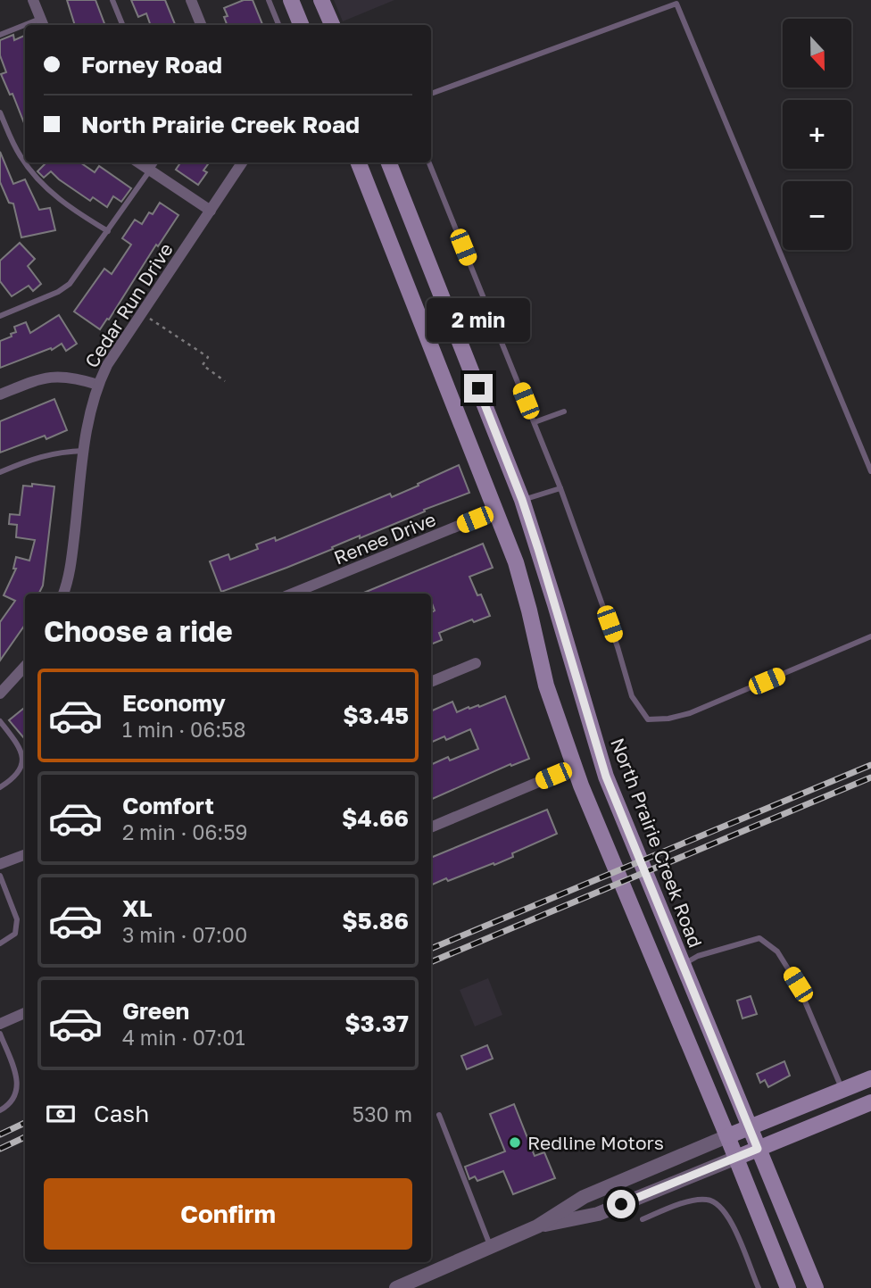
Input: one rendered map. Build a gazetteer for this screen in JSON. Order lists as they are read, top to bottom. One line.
{"streets":{"main road":["North Prairie Creek Road"],"street":["Cedar Run Drive","Renee Drive"]},"places":["Redline Motors"],"north":"bottom","page":{"map_buttons":["+","−"],"banner":["Forney Road","North Prairie Creek Road"],"bubble":"2 min","heading":"Choose a ride","list":[{"name":"Economy","note":"1 min · 06:58","value":"$3.45"},{"name":"Comfort","note":"2 min · 06:59","value":"$4.66"},{"name":"XL","note":"3 min · 07:00","value":"$5.86"},{"name":"Green","note":"4 min · 07:01","value":"$3.37"}],"pay":["Cash","530 m"],"buttons":"Confirm"}}
